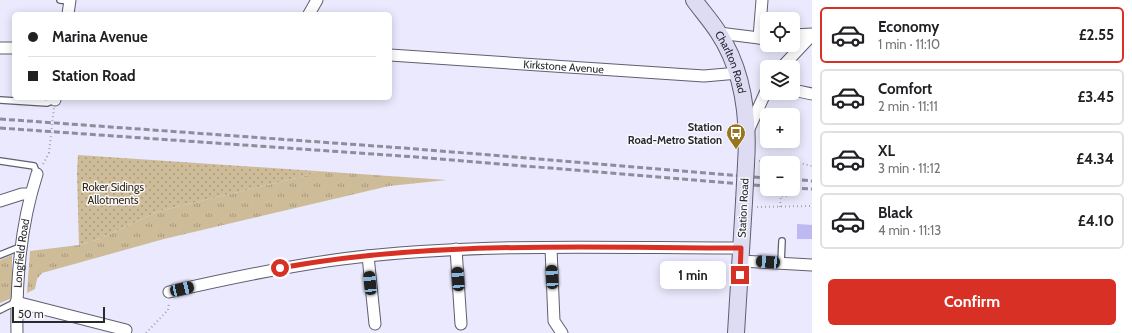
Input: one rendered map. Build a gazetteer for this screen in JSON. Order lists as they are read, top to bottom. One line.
{"streets":{"main road":["Charlton Road","Station Road"],"street":["Kirkstone Avenue","Longfield Road"]},"crossings":[["Charlton Road","Kirkstone Avenue"],["Charlton Road","Station Road"]],"parks":["Roker Sidings Allotments"],"places":{"bus stop":["Station Road-Metro Station"]},"scale_bar":"50 m","page":{"list":[{"name":"Economy","note":"1 min · 11:10","value":"£2.55"},{"name":"Comfort","note":"2 min · 11:11","value":"£3.45"},{"name":"XL","note":"3 min · 11:12","value":"£4.34"},{"name":"Black","note":"4 min · 11:13","value":"£4.10"}],"map_buttons":["+","−"],"banner":["Marina Avenue","Station Road"],"bubble":"1 min","buttons":"Confirm","scale":"50 m"}}
